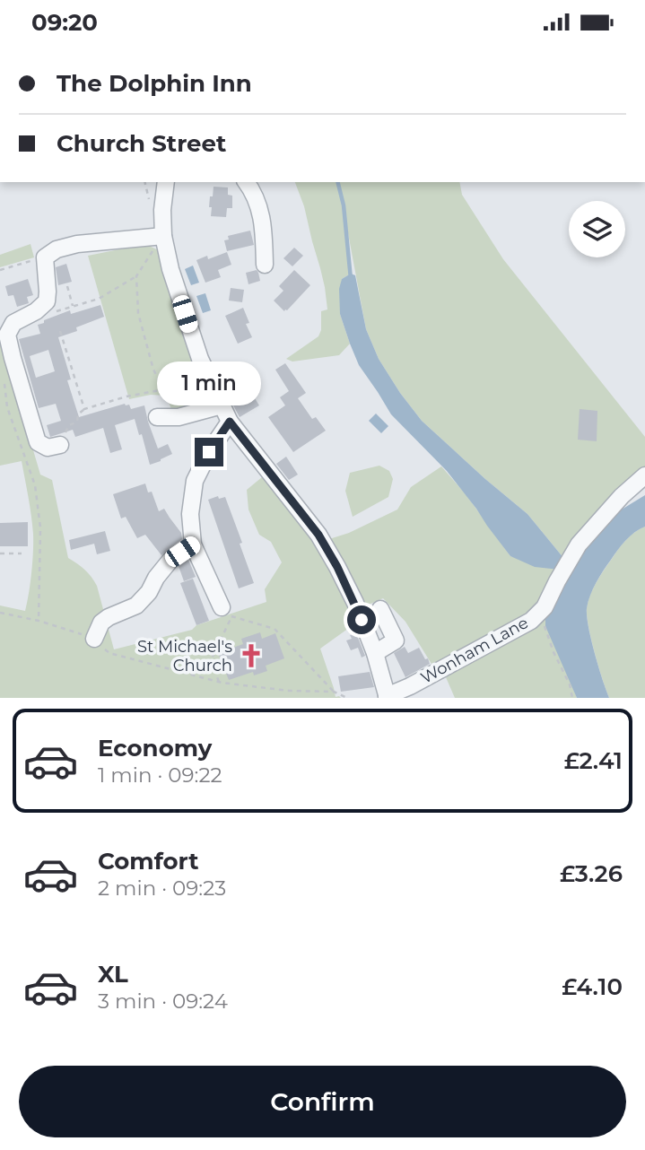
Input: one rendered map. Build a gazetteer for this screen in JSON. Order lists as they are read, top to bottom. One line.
{"streets":{"street":["Wonham Lane"]},"places":{"church":["St Michael's Church"]},"page":{"status":"09:20","banner":["The Dolphin Inn","Church Street"],"bubble":"1 min","list":[{"name":"Economy","note":"1 min · 09:22","value":"£2.41"},{"name":"Comfort","note":"2 min · 09:23","value":"£3.26"},{"name":"XL","note":"3 min · 09:24","value":"£4.10"}],"buttons":"Confirm"}}
